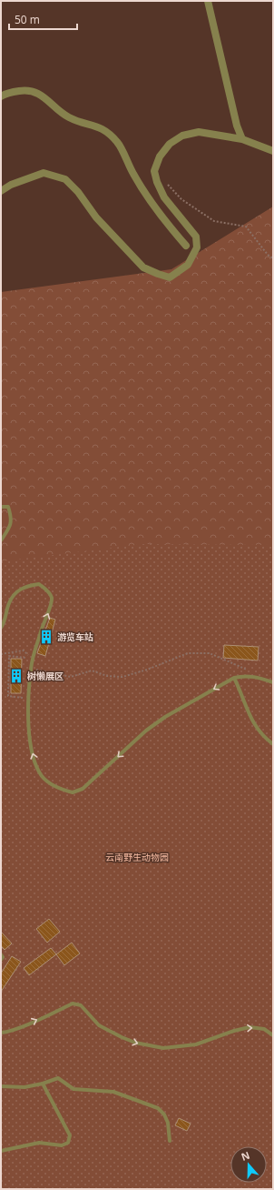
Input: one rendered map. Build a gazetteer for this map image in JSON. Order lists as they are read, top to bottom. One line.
{"parks":["云南野生动物园"],"places":{"building":["游览车站","树懒展区"]},"scale_bar":"50 m","north":"top"}
